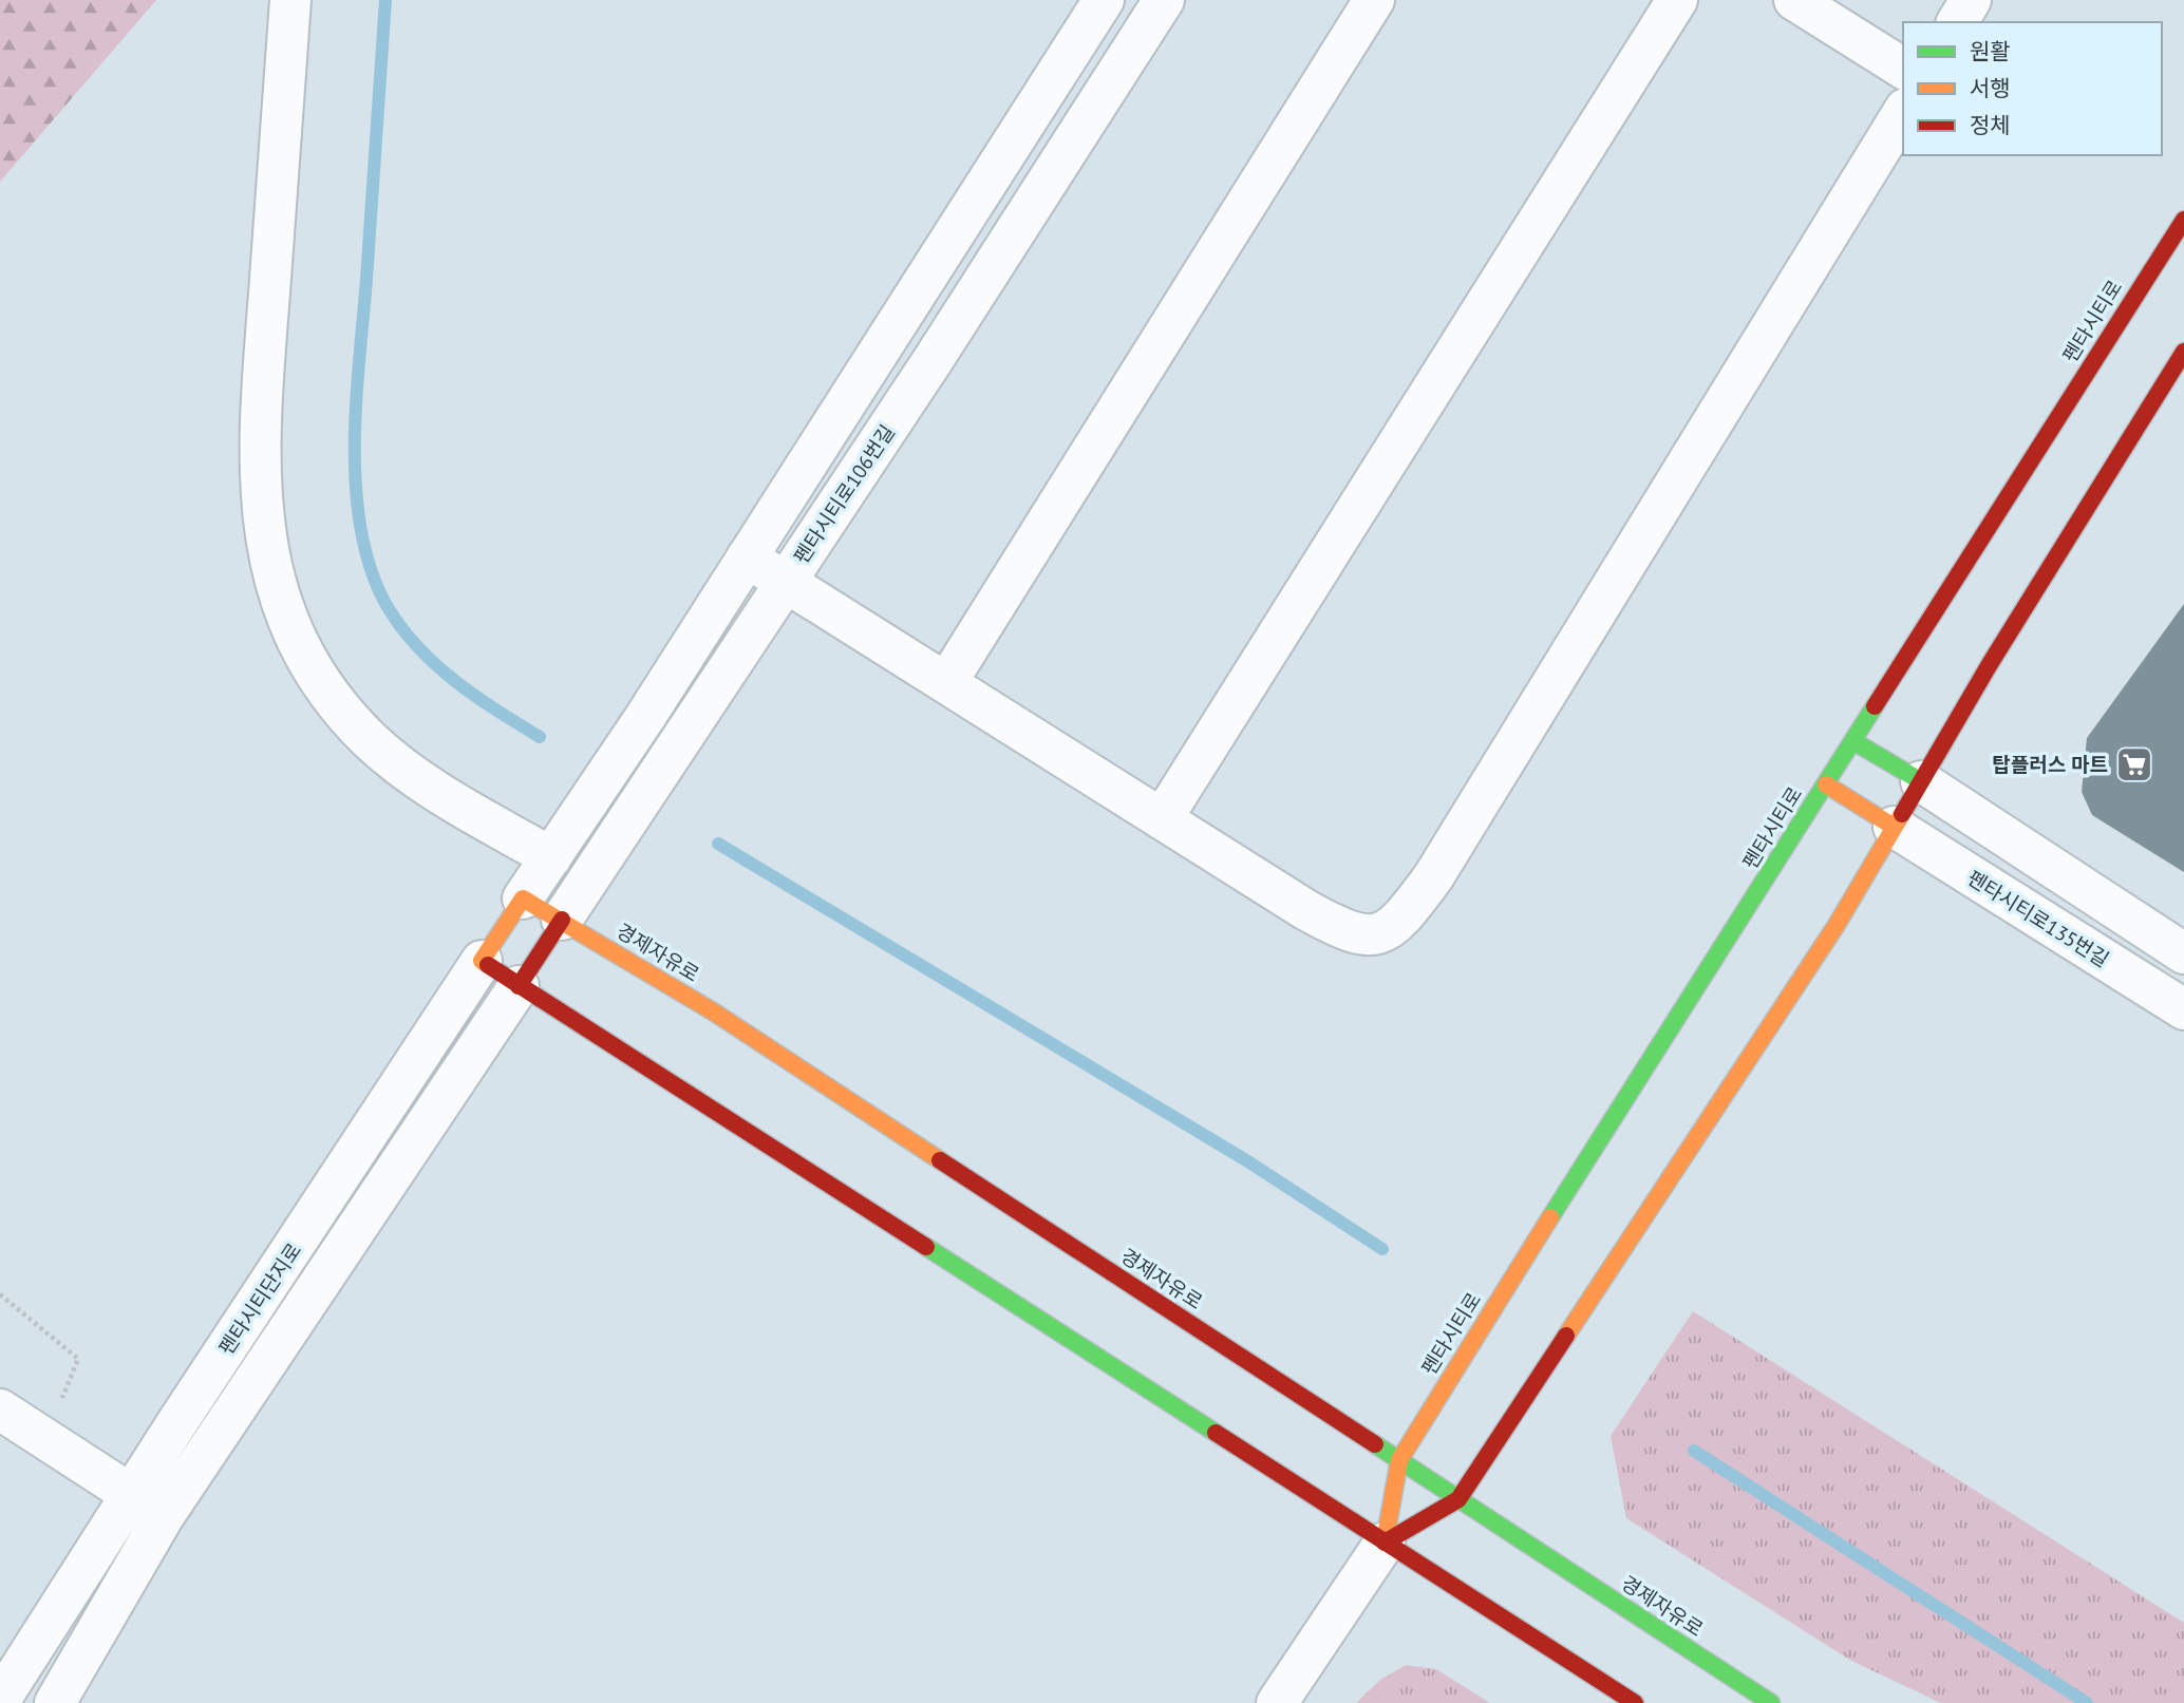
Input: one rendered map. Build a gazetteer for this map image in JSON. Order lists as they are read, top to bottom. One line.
{"streets":{"street":["펜타시티로","펜타시티로106번길","펜타시티로135번길","경제자유로","펜타시티단지로"]},"crossings":[["펜타시티로","경제자유로"],["펜타시티로106번길","경제자유로"],["펜타시티로106번길","펜타시티단지로"],["경제자유로","펜타시티단지로"]],"places":{"supermarket":["탑플러스 마트"]},"legend":["원활","서행","정체"]}
